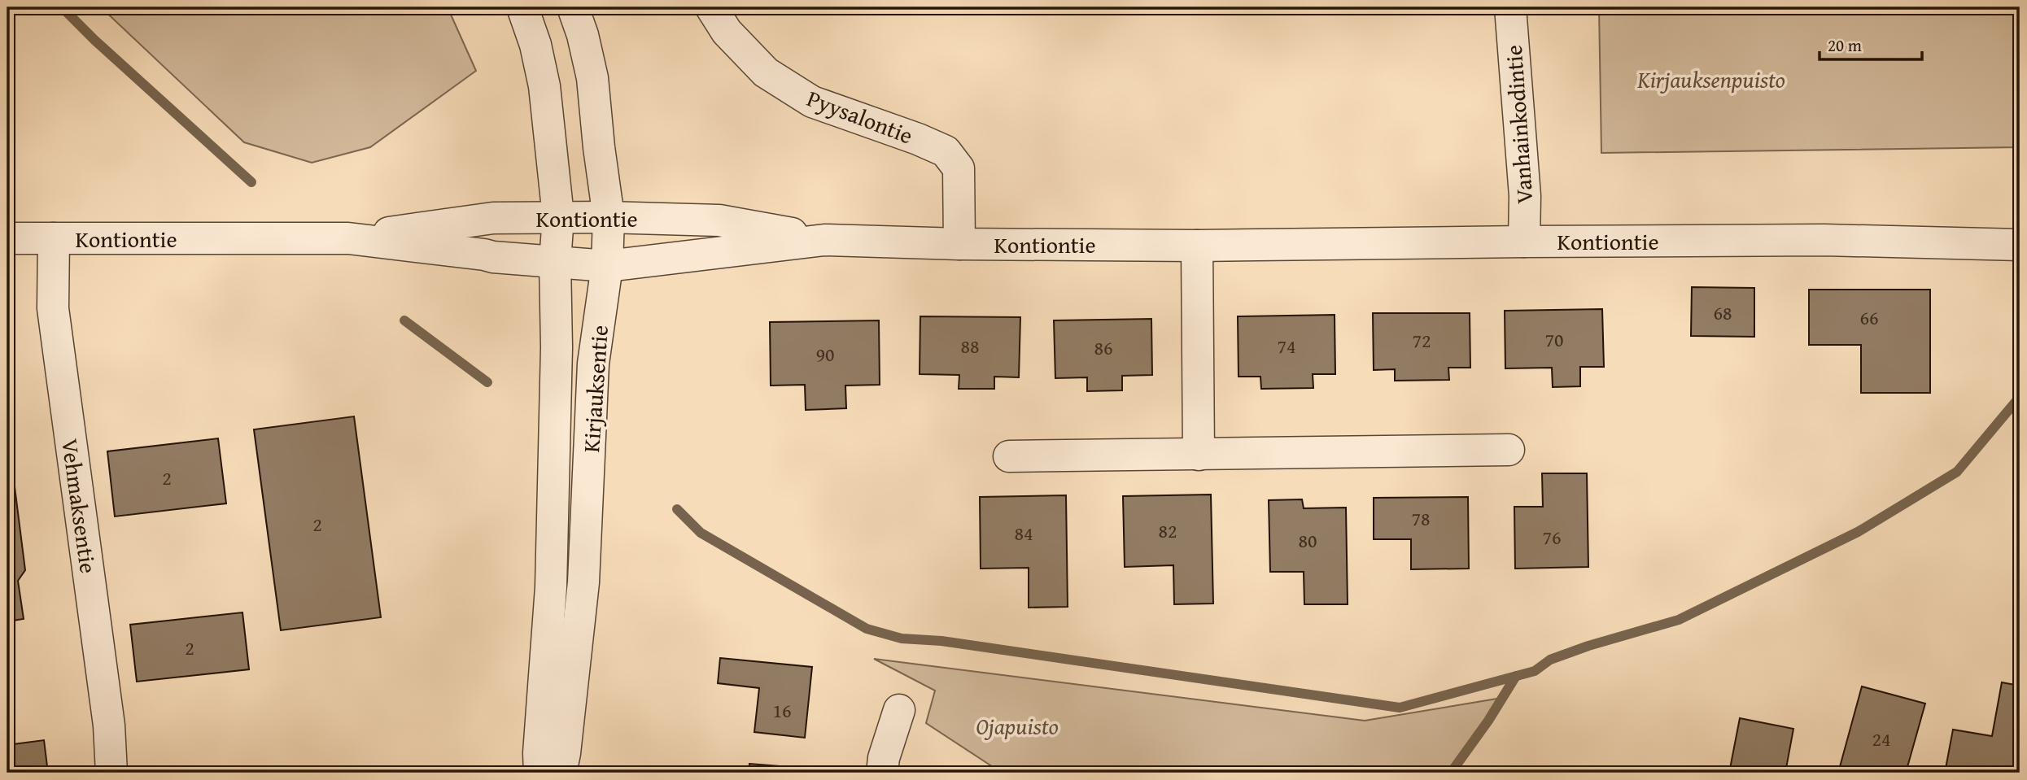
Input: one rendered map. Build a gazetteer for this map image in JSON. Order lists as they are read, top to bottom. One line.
{"streets":{"street":["Pyysalontie","Vanhainkodintie","Kontiontie","Kirjauksentie","Vehmaksentie"]},"crossings":[["Pyysalontie","Kontiontie"],["Vanhainkodintie","Kontiontie"],["Kontiontie","Kirjauksentie"],["Kontiontie","Vehmaksentie"]],"parks":["Kirjauksenpuisto","Ojapuisto"],"house_numbers":["68","66","70","72","88","74","86","90","2","78","2","82","84","76","80","2","16","24"],"scale_bar":"20 m"}
